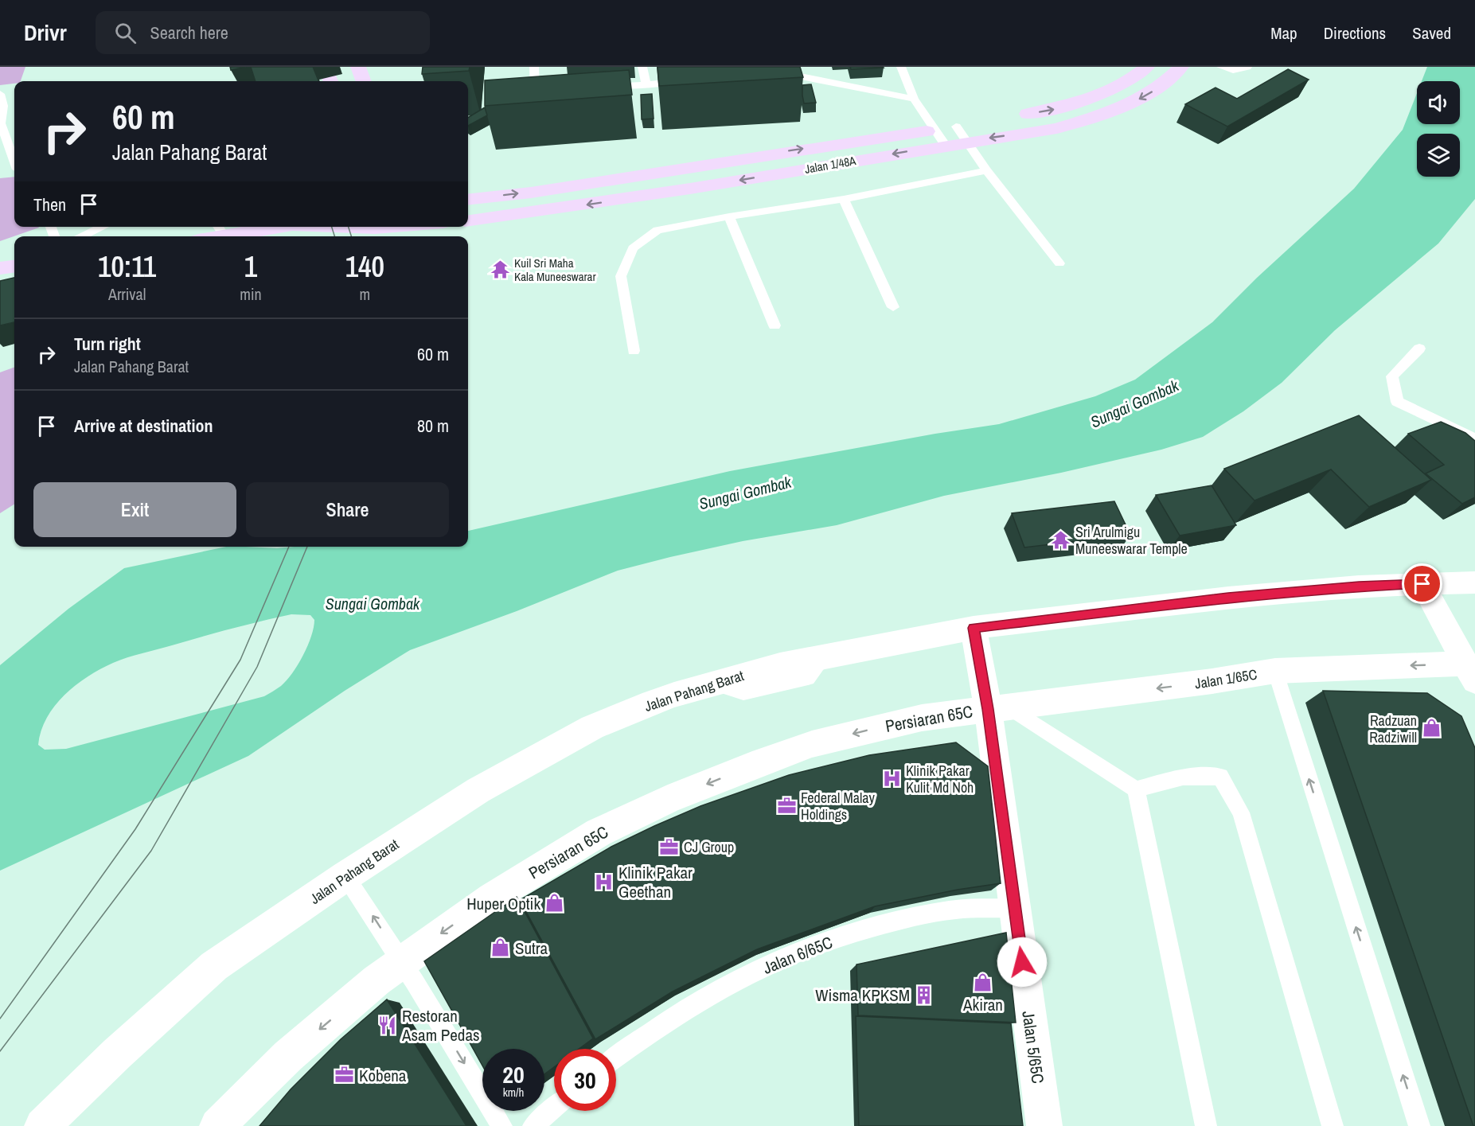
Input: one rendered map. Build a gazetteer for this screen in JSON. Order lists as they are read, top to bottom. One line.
{"streets":{"main road":["Jalan 1/48A"],"street":["Jalan 1/65C","Jalan Pahang Barat","Persiaran 65C","Jalan 5/65C"],"lane":["Jalan 6/65C"]},"crossings":[["Jalan 1/65C","Persiaran 65C"],["Jalan 1/65C","Jalan 5/65C"],["Jalan Pahang Barat","Jalan 5/65C"],["Persiaran 65C","Jalan 5/65C"],["Jalan 6/65C","Jalan 5/65C"]],"one_way":["Jalan 1/65C","Persiaran 65C"],"water":["Sungai Gombak"],"places":{"temple":["Kuil Sri Maha Kala Muneeswarar","Sri Arulmigu Muneeswarar Temple"],"shop":["Radzuan Radziwill","Huper Optik","Sutra","Akiran"],"hospital":["Klinik Pakar Kulit Md Noh","Klinik Pakar Geethan"],"office":["Federal Malay Holdings","CJ Group","Kobena"],"building":["Wisma KPKSM"],"restaurant":["Restoran Asam Pedas"]},"page":{"header":"Drivr","search":"Search here","nav":["Map","Directions","Saved"],"turn":["60 m","Jalan Pahang Barat"],"then":"Then","eta":["10:11","Arrival","1","min","140","m"],"list":[{"name":"Turn right","note":"Jalan Pahang Barat","value":"60 m"},{"name":"Arrive at destination","value":"80 m"}],"buttons":["Exit","Share"],"speed":"20 km/h","limit":"30"}}
